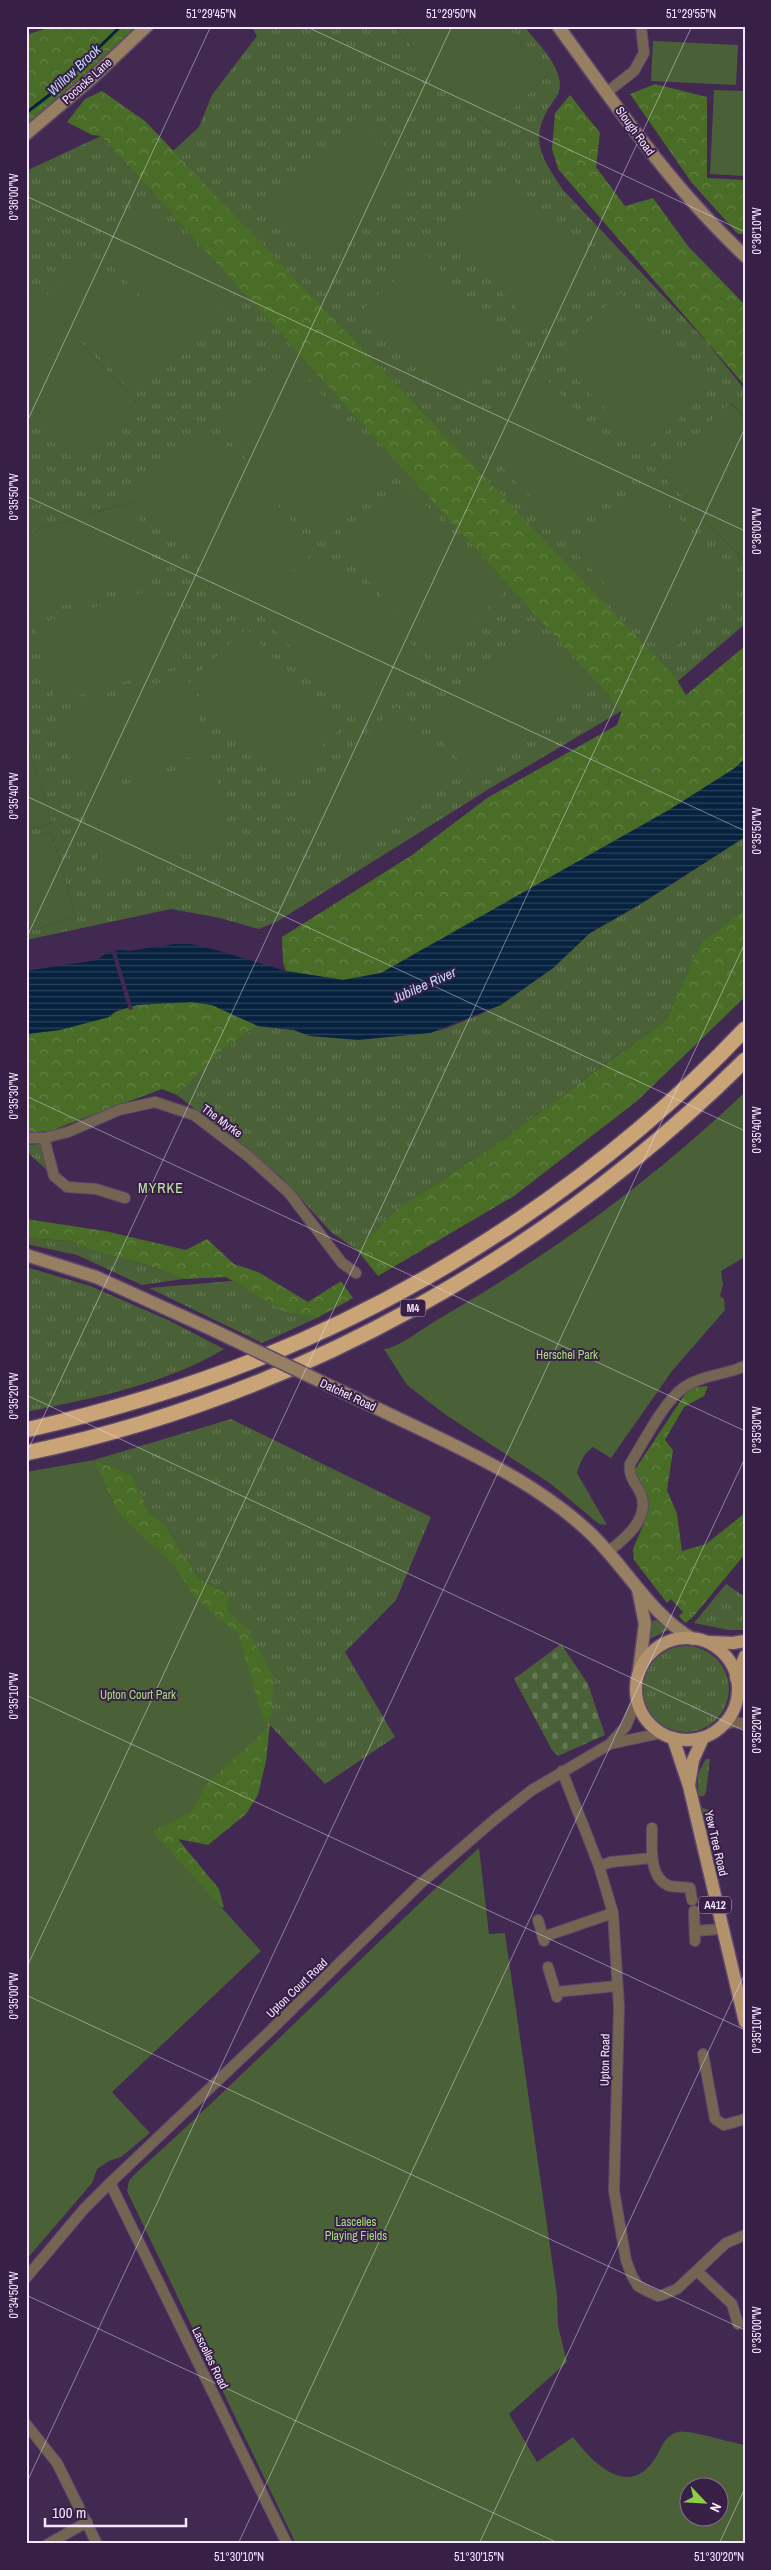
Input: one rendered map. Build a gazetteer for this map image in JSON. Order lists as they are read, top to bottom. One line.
{"streets":{"highway":["M4"],"main road":["Pococks Lane","Slough Road","Datchet Road","Yew Tree Road","A412"],"street":["The Myrke","Upton Court Road","Upton Road","Lascelles Road"]},"crossings":[["Datchet Road","Yew Tree Road"],["Datchet Road","Upton Court Road"],["Yew Tree Road","Upton Court Road"],["Upton Court Road","Upton Road"],["Upton Court Road","Lascelles Road"]],"districts":["MYRKE"],"water":["Willow Brook","Jubilee River"],"parks":["Herschel Park","Upton Court Park","Lascelles Playing Fields"],"scale_bar":"100 m","north":"bottom right","coordinates":["51°29'45\"N","51°29'50\"N","51°29'55\"N","0°36'00\"W","0°36'10\"W","0°35'50\"W","0°35'40\"W","0°35'30\"W","0°35'20\"W","0°35'10\"W","0°35'00\"W","0°34'50\"W","51°30'10\"N","51°30'15\"N","51°30'20\"N"]}
